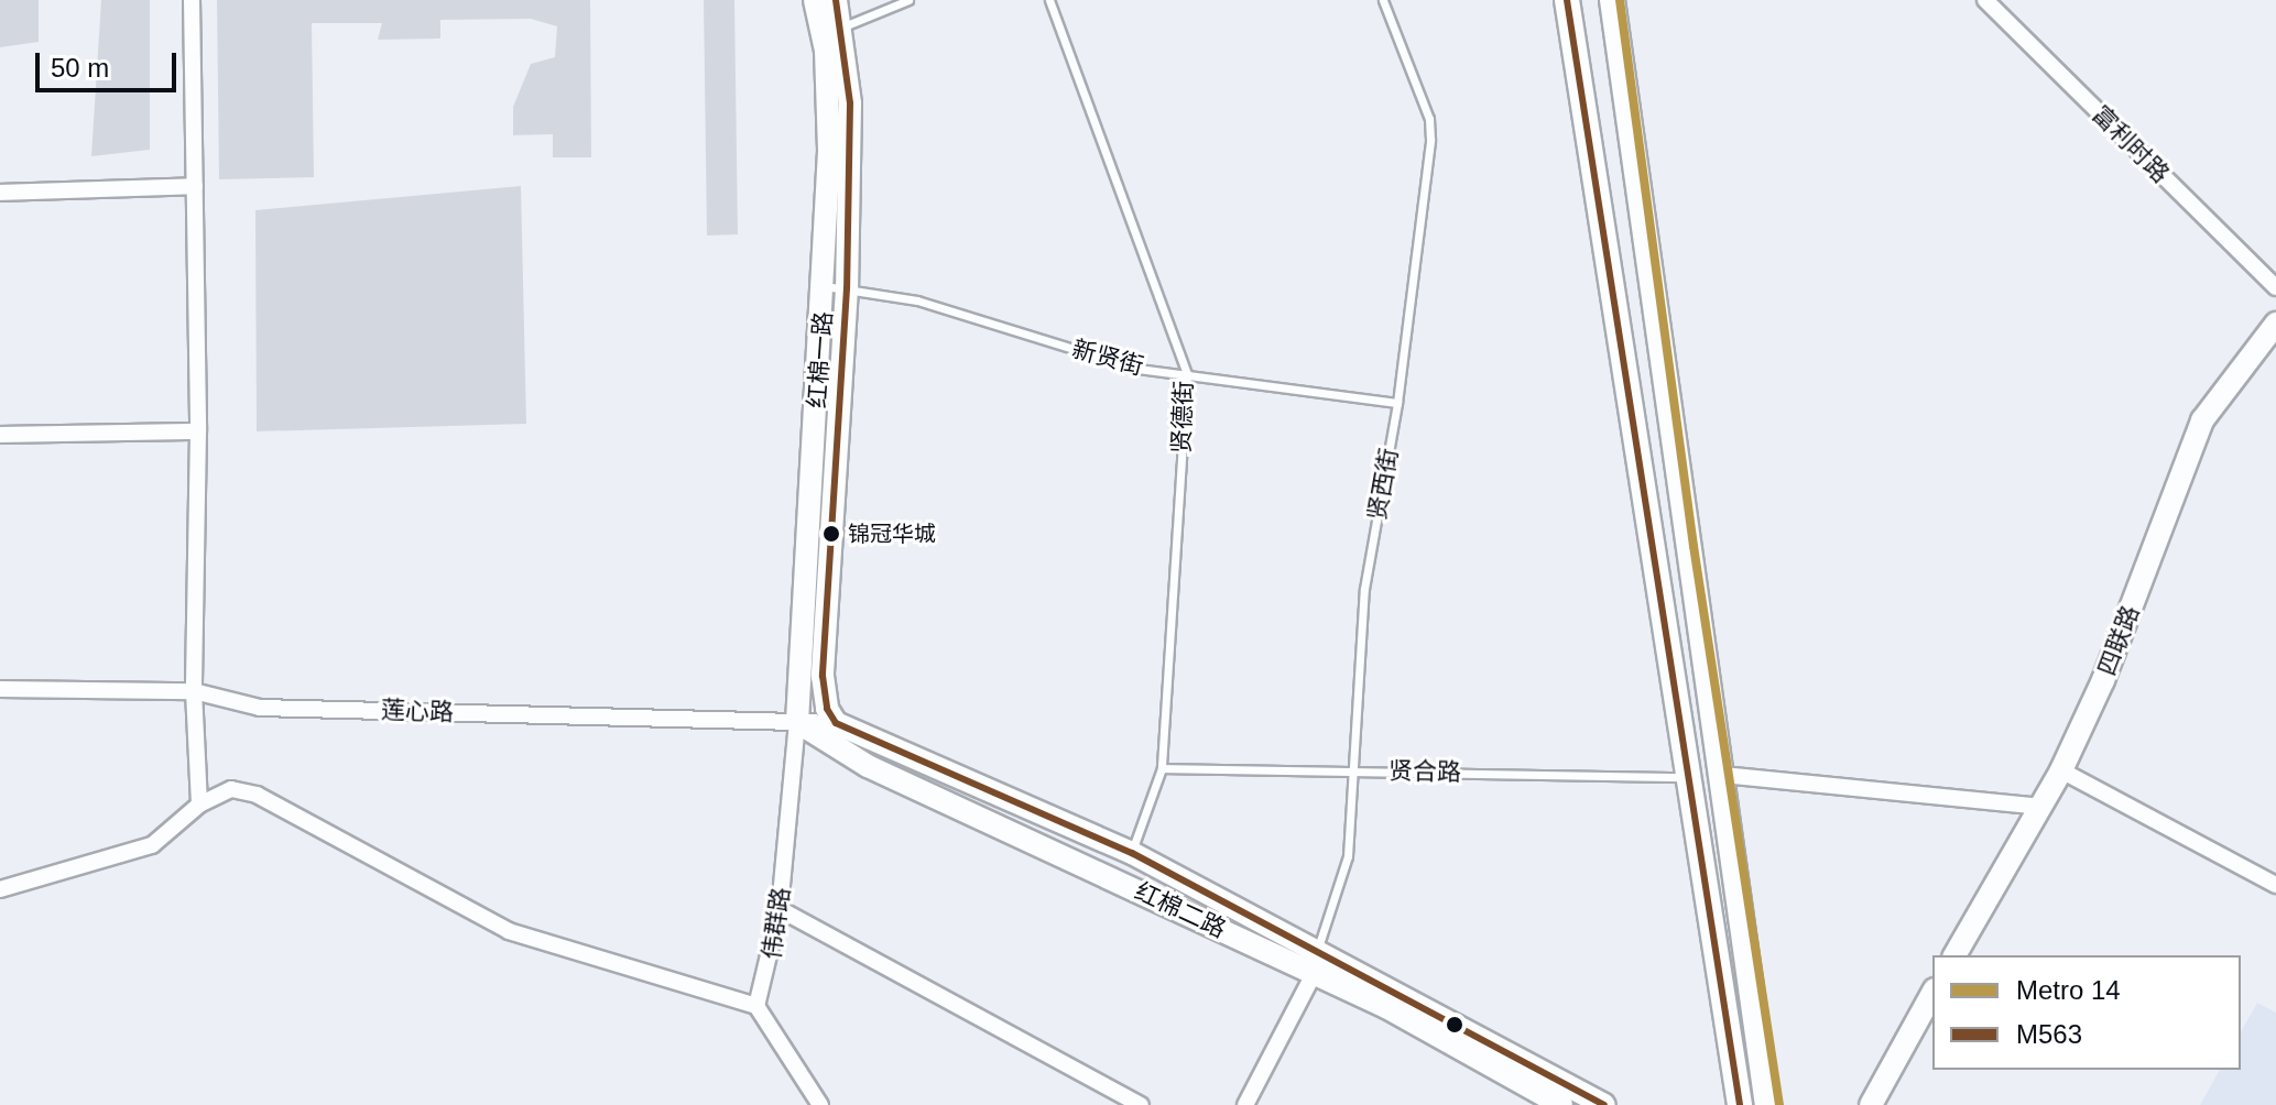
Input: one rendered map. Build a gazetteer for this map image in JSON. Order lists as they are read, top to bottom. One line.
{"streets":{"main road":["红棉一路","四联路","红棉二路"],"street":["富利时路","莲心路","伟群路"],"lane":["新贤街","贤德街","贤西街","贤合路"]},"crossings":[["新贤街","红棉一路"],["新贤街","贤德街"],["新贤街","贤西街"],["红棉一路","莲心路"],["红棉一路","红棉二路"],["红棉一路","伟群路"],["贤德街","贤合路"],["贤德街","红棉二路"],["贤西街","贤合路"],["贤西街","红棉二路"],["莲心路","红棉二路"],["莲心路","伟群路"],["红棉二路","伟群路"]],"places":["锦冠华城"],"lines":["metro line 14","transit line M563"],"legend":["Metro 14","M563"],"scale_bar":"50 m"}
